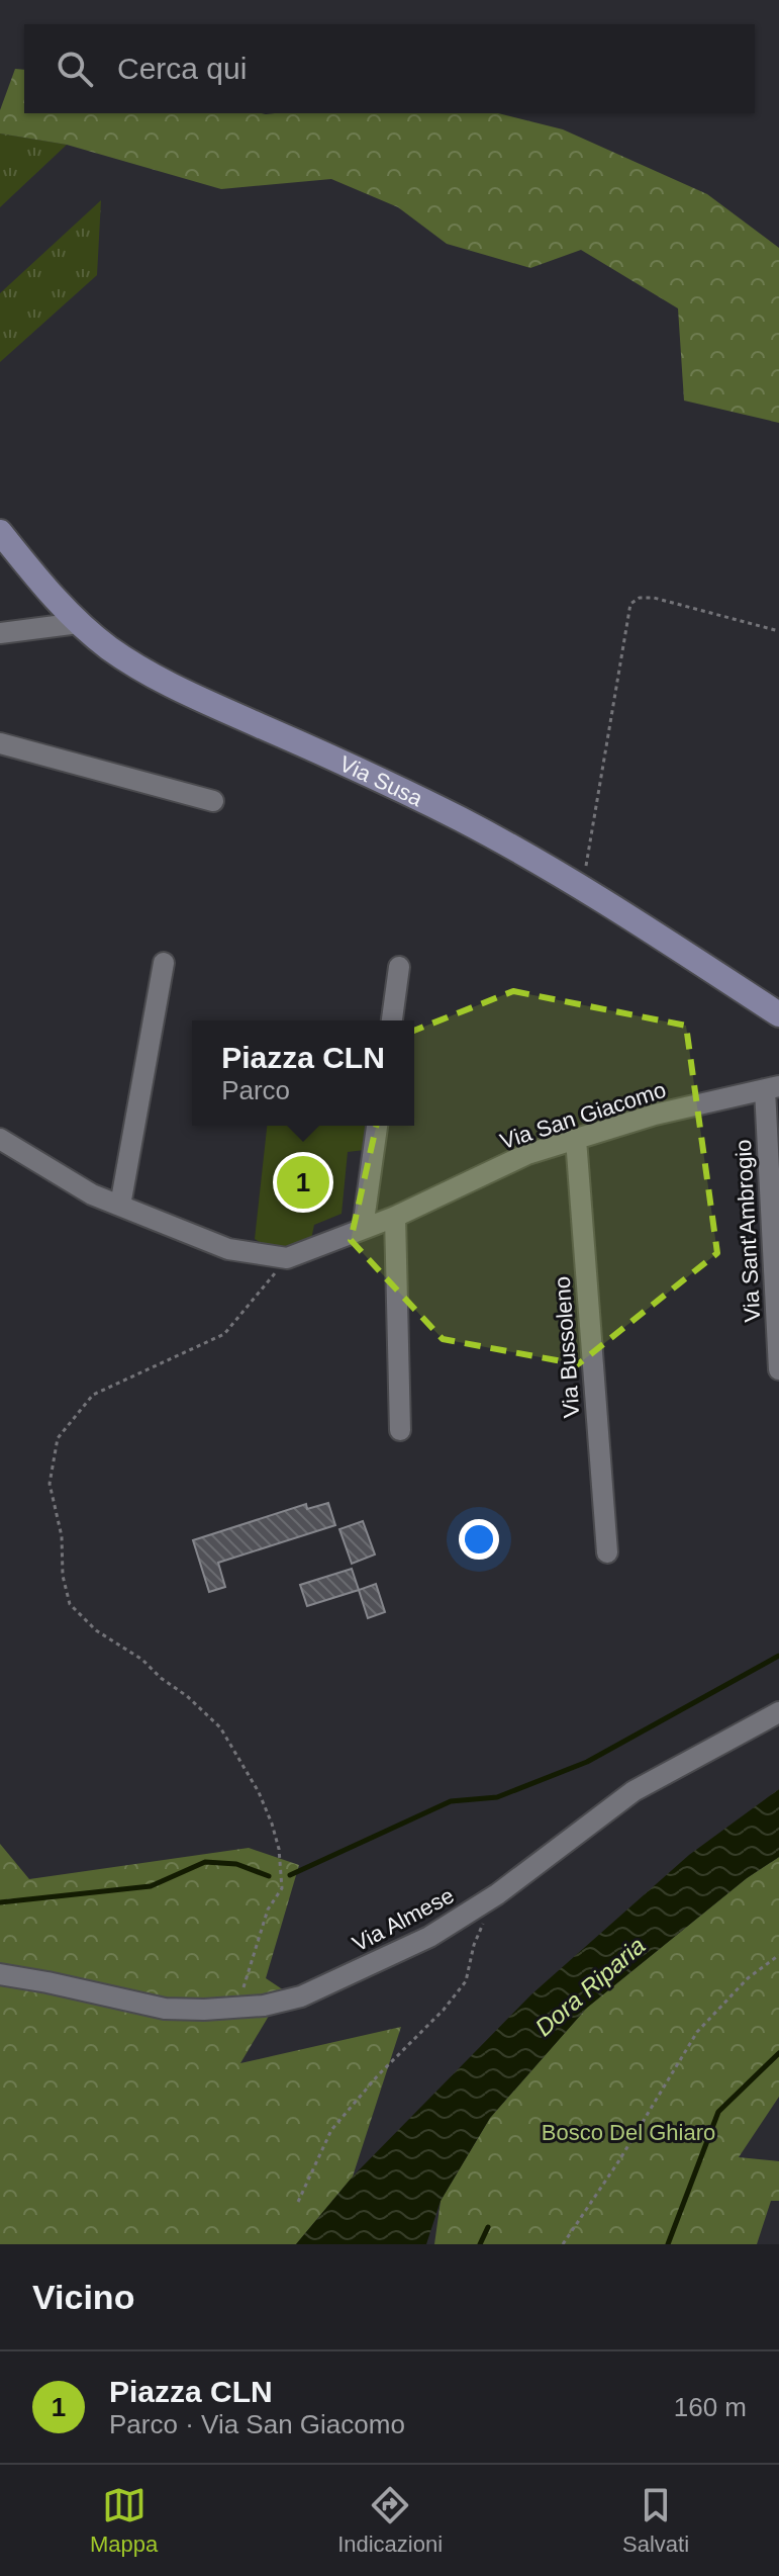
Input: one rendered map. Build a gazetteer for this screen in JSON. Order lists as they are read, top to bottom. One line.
{"streets":{"main road":["Via Susa"],"street":["Via San Giacomo","Via Sant'Ambrogio","Via Bussoleno","Via Almese"]},"crossings":[["Via San Giacomo","Via Sant'Ambrogio"],["Via San Giacomo","Via Bussoleno"]],"water":["Dora Riparia"],"parks":["Bosco Del Ghiaro"],"page":{"search":"Cerca qui","popup":["Piazza CLN","Parco"],"pins":"1","heading":"Vicino","list":[{"mark":"1","name":"Piazza CLN","note":"Parco · Via San Giacomo","value":"160 m"}],"nav":["Mappa","Indicazioni","Salvati"]}}
